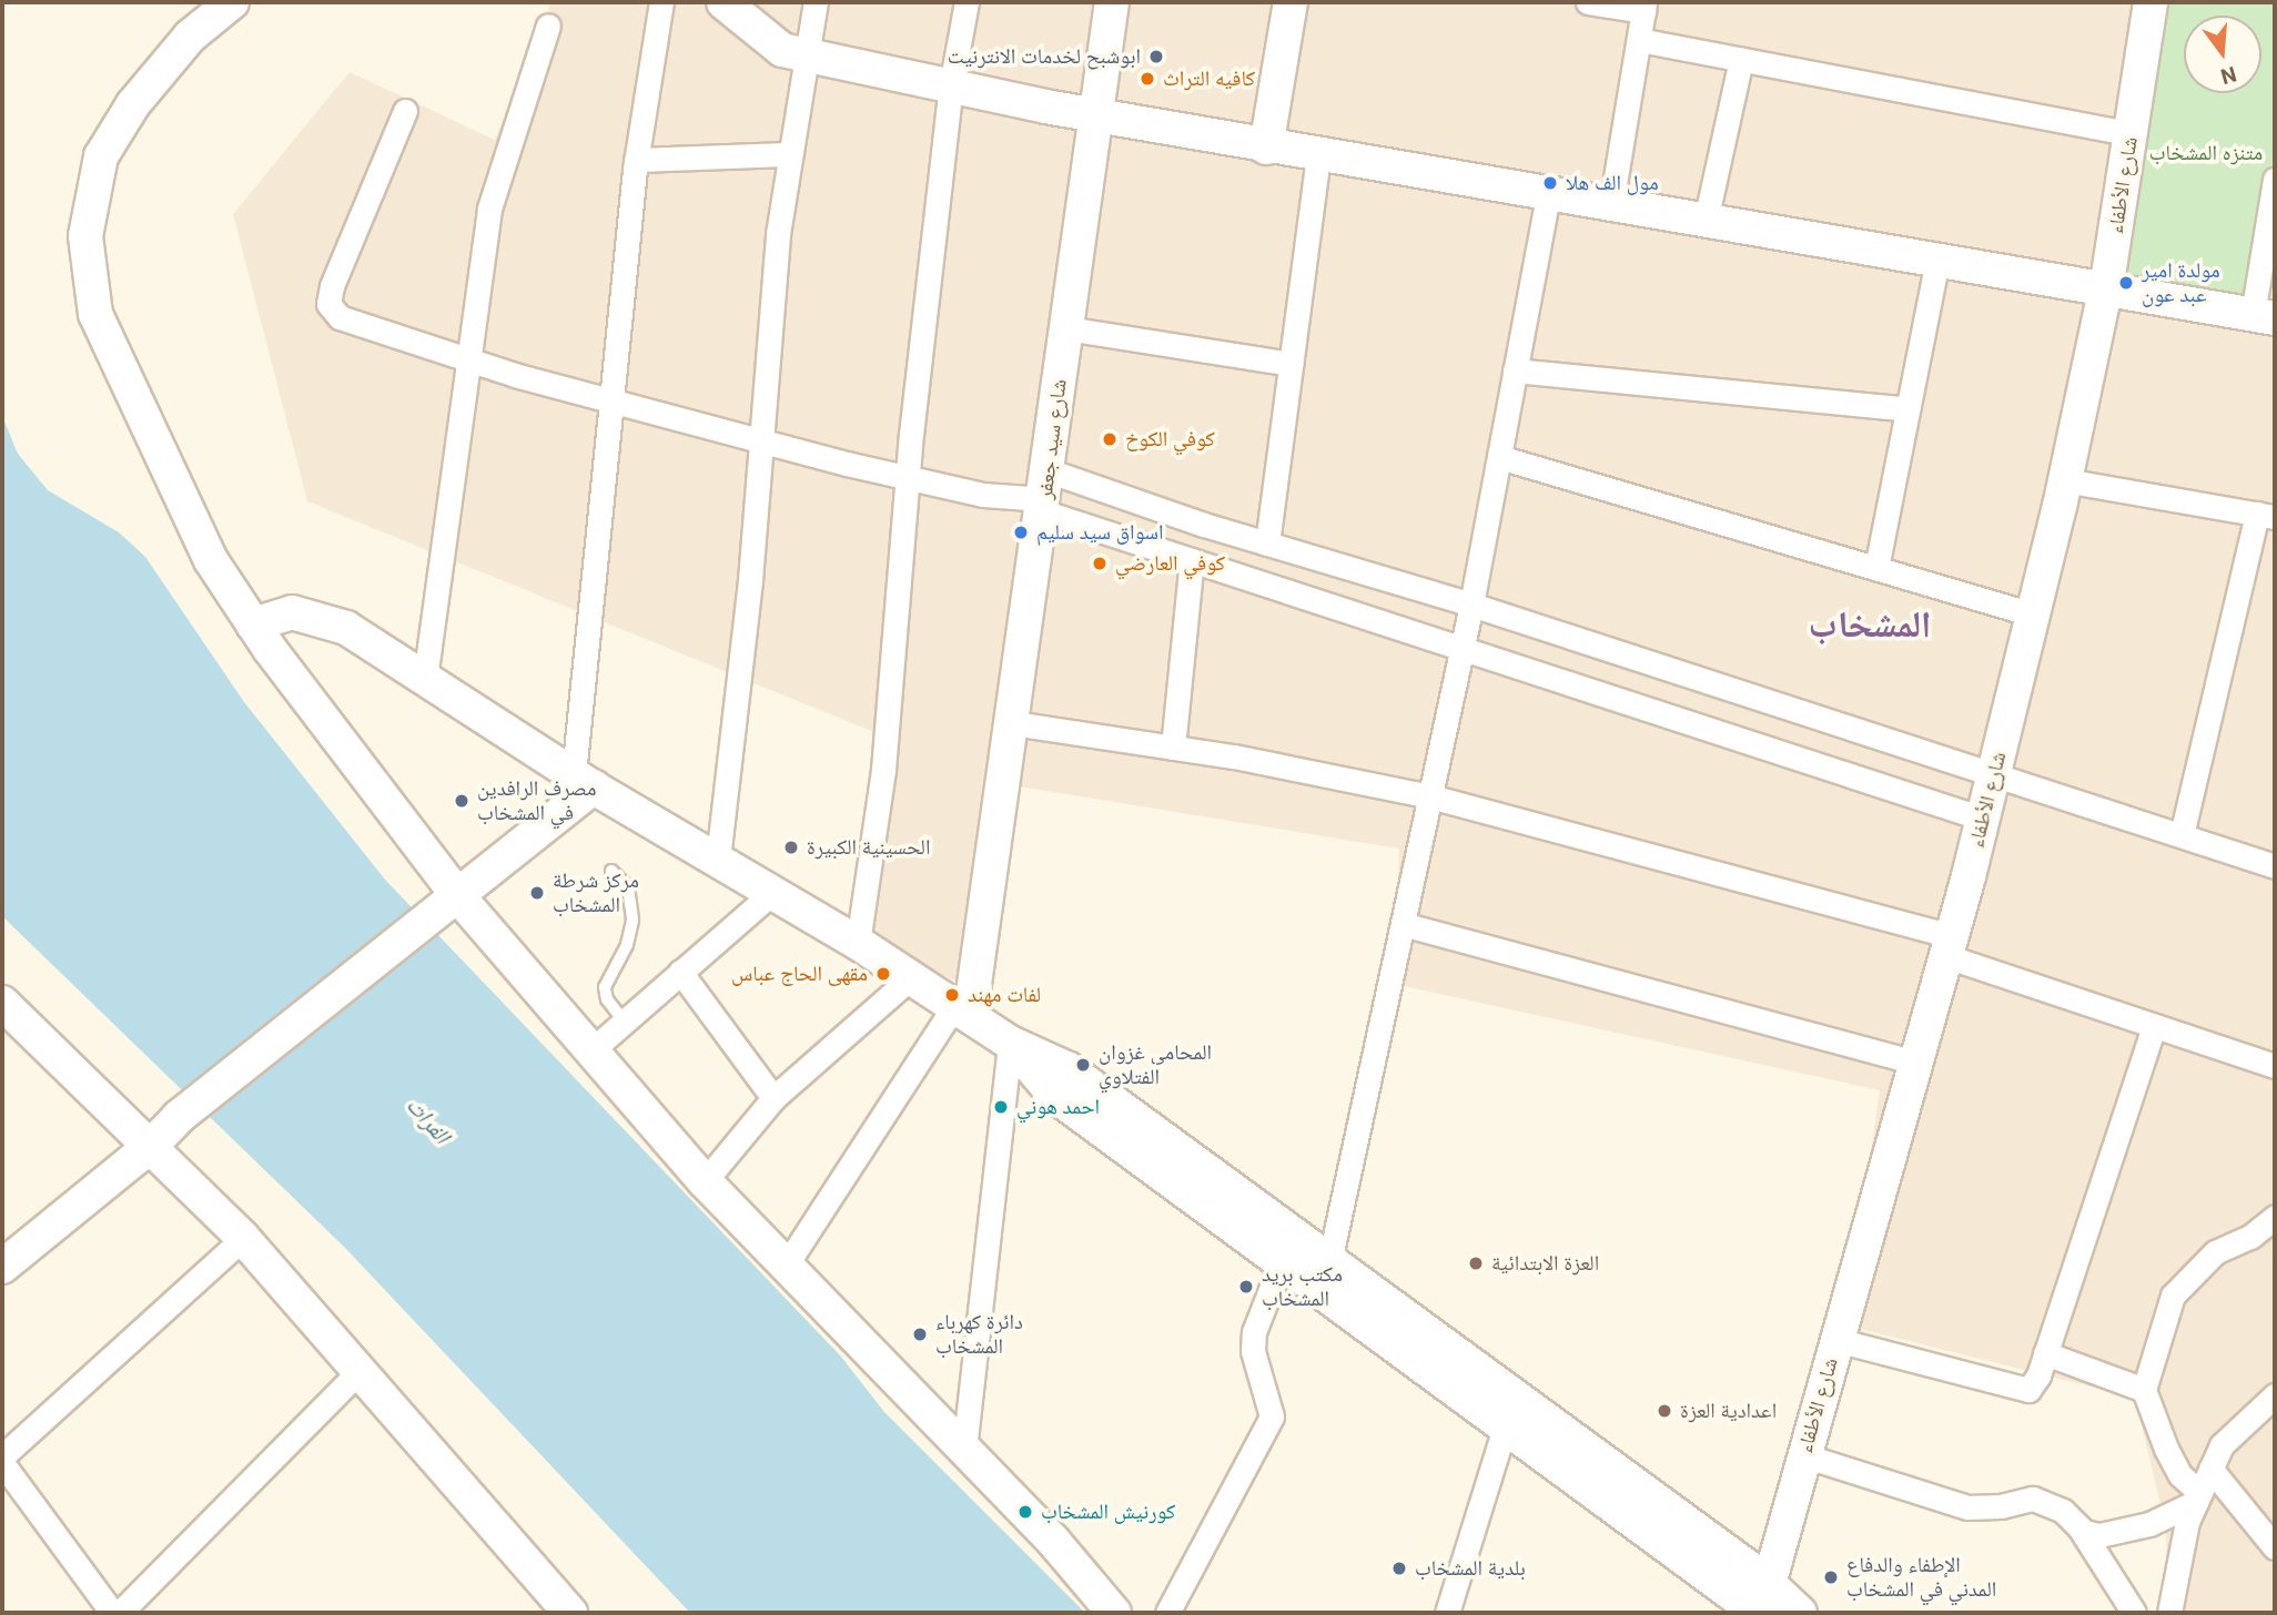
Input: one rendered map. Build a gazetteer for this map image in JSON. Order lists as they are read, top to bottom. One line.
{"streets":{"street":["شارع الأطفاء","شارع سيد جعفر"]},"districts":["المشخاب"],"water":["الفرات"],"parks":["متنزه المشخاب"],"places":["ابوشبح لخدمات الانترنيت","كافيه التراث","مول الف هلا","مولدة امير عبد عون","كوفي الكوخ","اسواق سيد سليم","كوفي العارضي","مصرف الرافدين في المشخاب","الحسينية الكبيرة","مركز شرطة المشخاب","مقهى الحاج عباس","لفات مهند","المحامي غزوان الفتلاوي","احمد هوني","العزة الابتدائية","مكتب بريد المشخاب","دائرة كهرباء المشخاب","اعدادية العزة","كورنيش المشخاب","بلدية المشخاب","الإطفاء والدفاع المدني في المشخاب"],"north":"bottom"}
